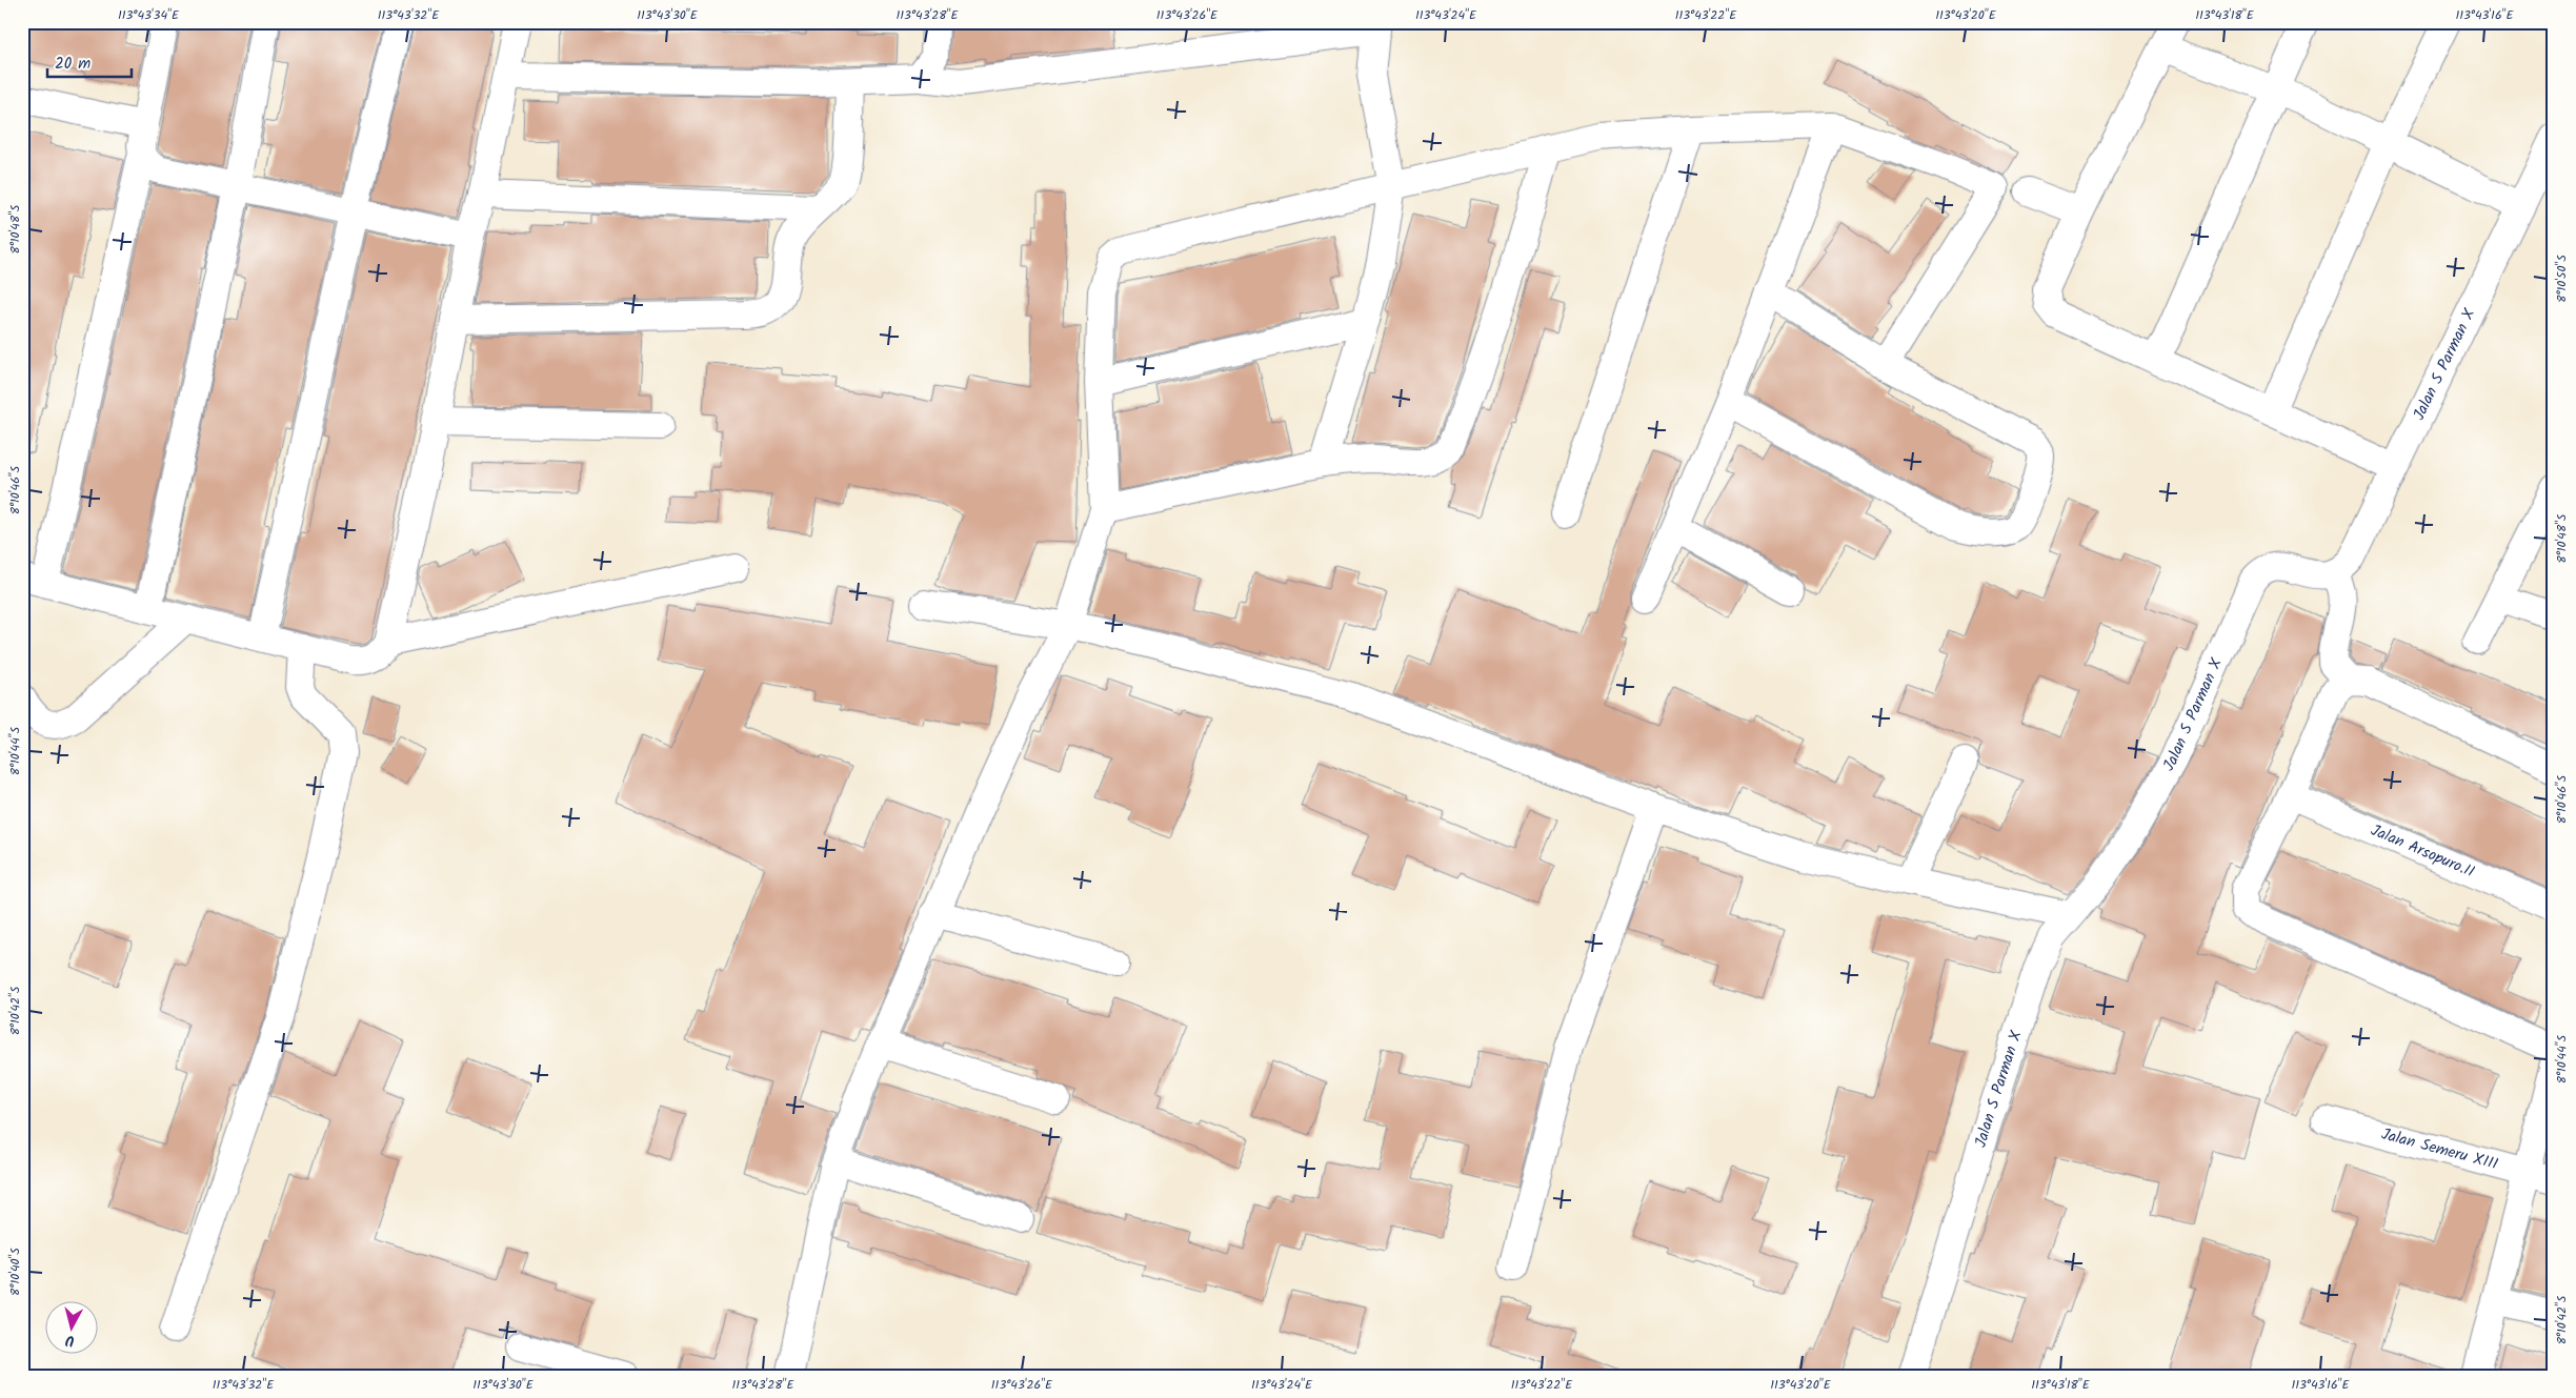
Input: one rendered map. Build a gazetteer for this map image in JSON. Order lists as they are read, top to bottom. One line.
{"streets":{"street":["Jalan S Parman X","Jalan Arsopuro.II","Jalan Semeru XIII"]},"scale_bar":"20 m","north":"bottom","coordinates":["113°43'34\"E","113°43'32\"E","113°43'30\"E","113°43'28\"E","113°43'26\"E","113°43'24\"E","113°43'22\"E","113°43'20\"E","113°43'18\"E","113°43'16\"E","8°10'48\"S","8°10'50\"S","8°10'46\"S","8°10'44\"S","8°10'42\"S","8°10'40\"S"]}
